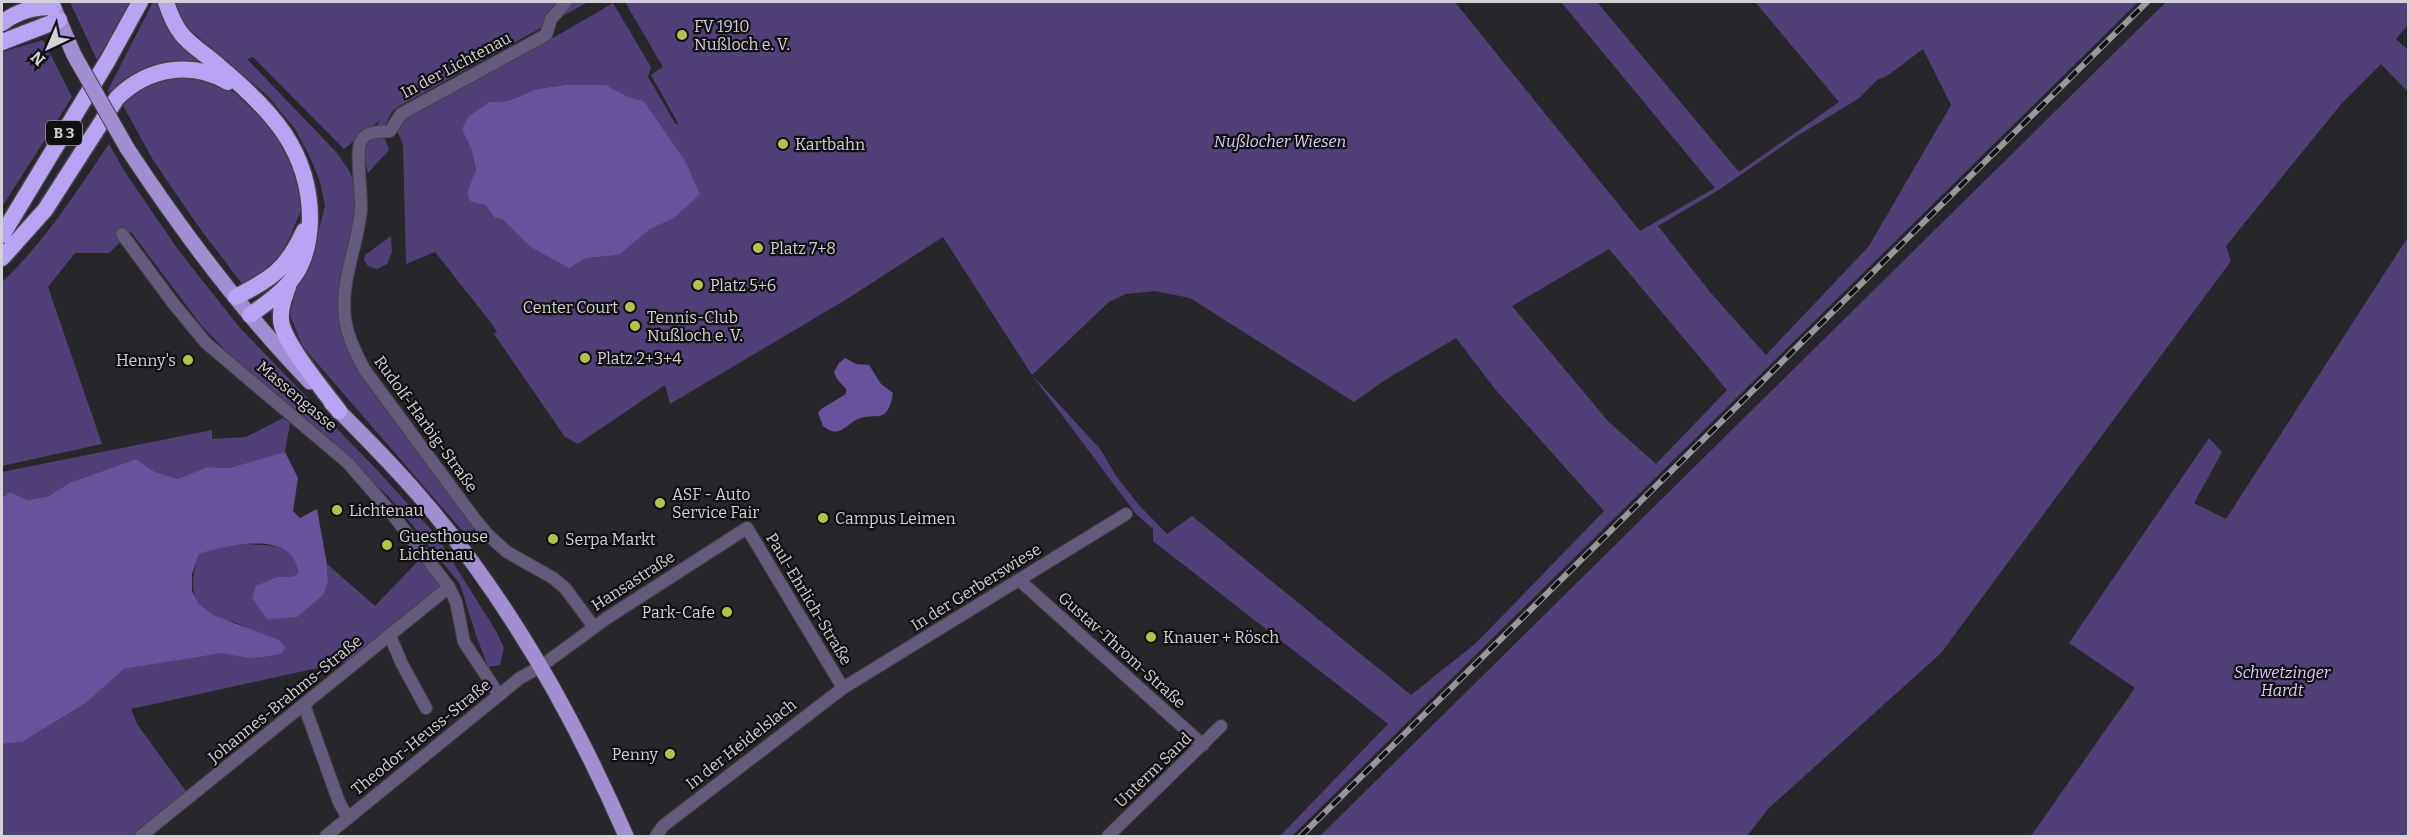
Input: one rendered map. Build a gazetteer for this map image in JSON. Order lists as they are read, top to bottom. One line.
{"streets":{"highway":["B 3"],"street":["In der Lichtenau","Massengasse","Rudolf-Harbig-Straße","Hansastraße","In der Gerberswiese","Paul-Ehrlich-Straße","Gustav-Throm-Straße","Johannes-Brahms-Straße","Theodor-Heuss-Straße","In der Heidelslach","Unterm Sand"]},"crossings":[["In der Lichtenau","Rudolf-Harbig-Straße"],["Massengasse","Johannes-Brahms-Straße"],["Massengasse","Theodor-Heuss-Straße"],["Rudolf-Harbig-Straße","Hansastraße"],["Hansastraße","Paul-Ehrlich-Straße"],["Hansastraße","Theodor-Heuss-Straße"],["In der Gerberswiese","Paul-Ehrlich-Straße"],["In der Gerberswiese","Gustav-Throm-Straße"],["In der Gerberswiese","In der Heidelslach"],["Paul-Ehrlich-Straße","In der Heidelslach"],["Gustav-Throm-Straße","Unterm Sand"]],"parks":["Nußlocher Wiesen","Schwetzinger Hardt"],"places":["FV 1910 Nußloch e. V.","Kartbahn","Platz 7+8","Platz 5+6","Center Court","Tennis-Club Nußloch e. V.","Platz 2+3+4","Henny's","ASF - Auto Service Fair","Lichtenau","Campus Leimen","Serpa Markt","Guesthouse Lichtenau","Park-Cafe","Knauer + Rösch","Penny"],"north":"bottom left"}
